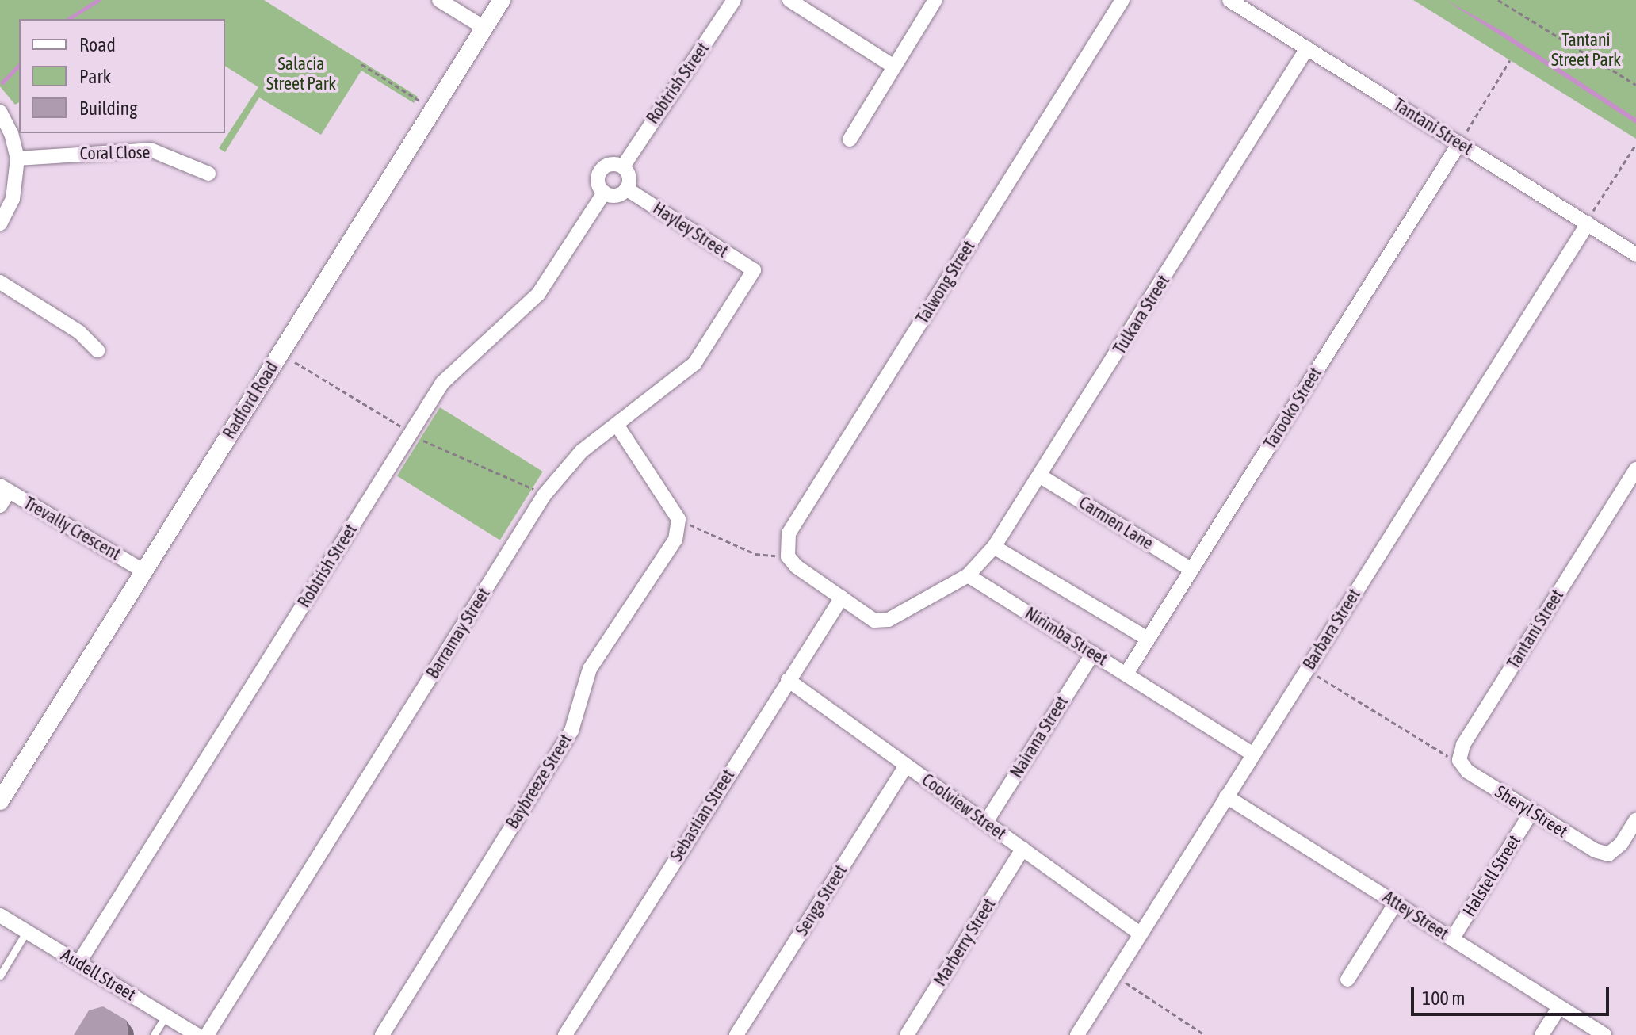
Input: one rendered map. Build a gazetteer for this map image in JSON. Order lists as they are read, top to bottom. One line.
{"streets":{"street":["Robtrish Street","Tantani Street","Coral Close","Hayley Street","Talwong Street","Tulkara Street","Radford Road","Tarooko Street","Carmen Lane","Trevally Crescent","Barbara Street","Barramay Street","Nirimba Street","Nairana Street","Baybreeze Street","Coolview Street","Sheryl Street","Sebastian Street","Halstell Street","Senga Street","Attey Street","Marberry Street","Audell Street"]},"crossings":[["Robtrish Street","Hayley Street"],["Robtrish Street","Audell Street"],["Tantani Street","Tulkara Street"],["Tantani Street","Tarooko Street"],["Tantani Street","Barbara Street"],["Tantani Street","Sheryl Street"],["Hayley Street","Barramay Street"],["Tulkara Street","Carmen Lane"],["Tulkara Street","Nirimba Street"],["Radford Road","Trevally Crescent"],["Tarooko Street","Carmen Lane"],["Tarooko Street","Nirimba Street"],["Barbara Street","Nirimba Street"],["Barbara Street","Coolview Street"],["Barbara Street","Attey Street"],["Nirimba Street","Nairana Street"],["Nairana Street","Coolview Street"],["Coolview Street","Sebastian Street"],["Coolview Street","Senga Street"],["Coolview Street","Marberry Street"],["Sheryl Street","Halstell Street"],["Halstell Street","Attey Street"]],"parks":["Tantani Street Park","Salacia Street Park"],"legend":["Road","Park","Building"],"scale_bar":"100 m"}
